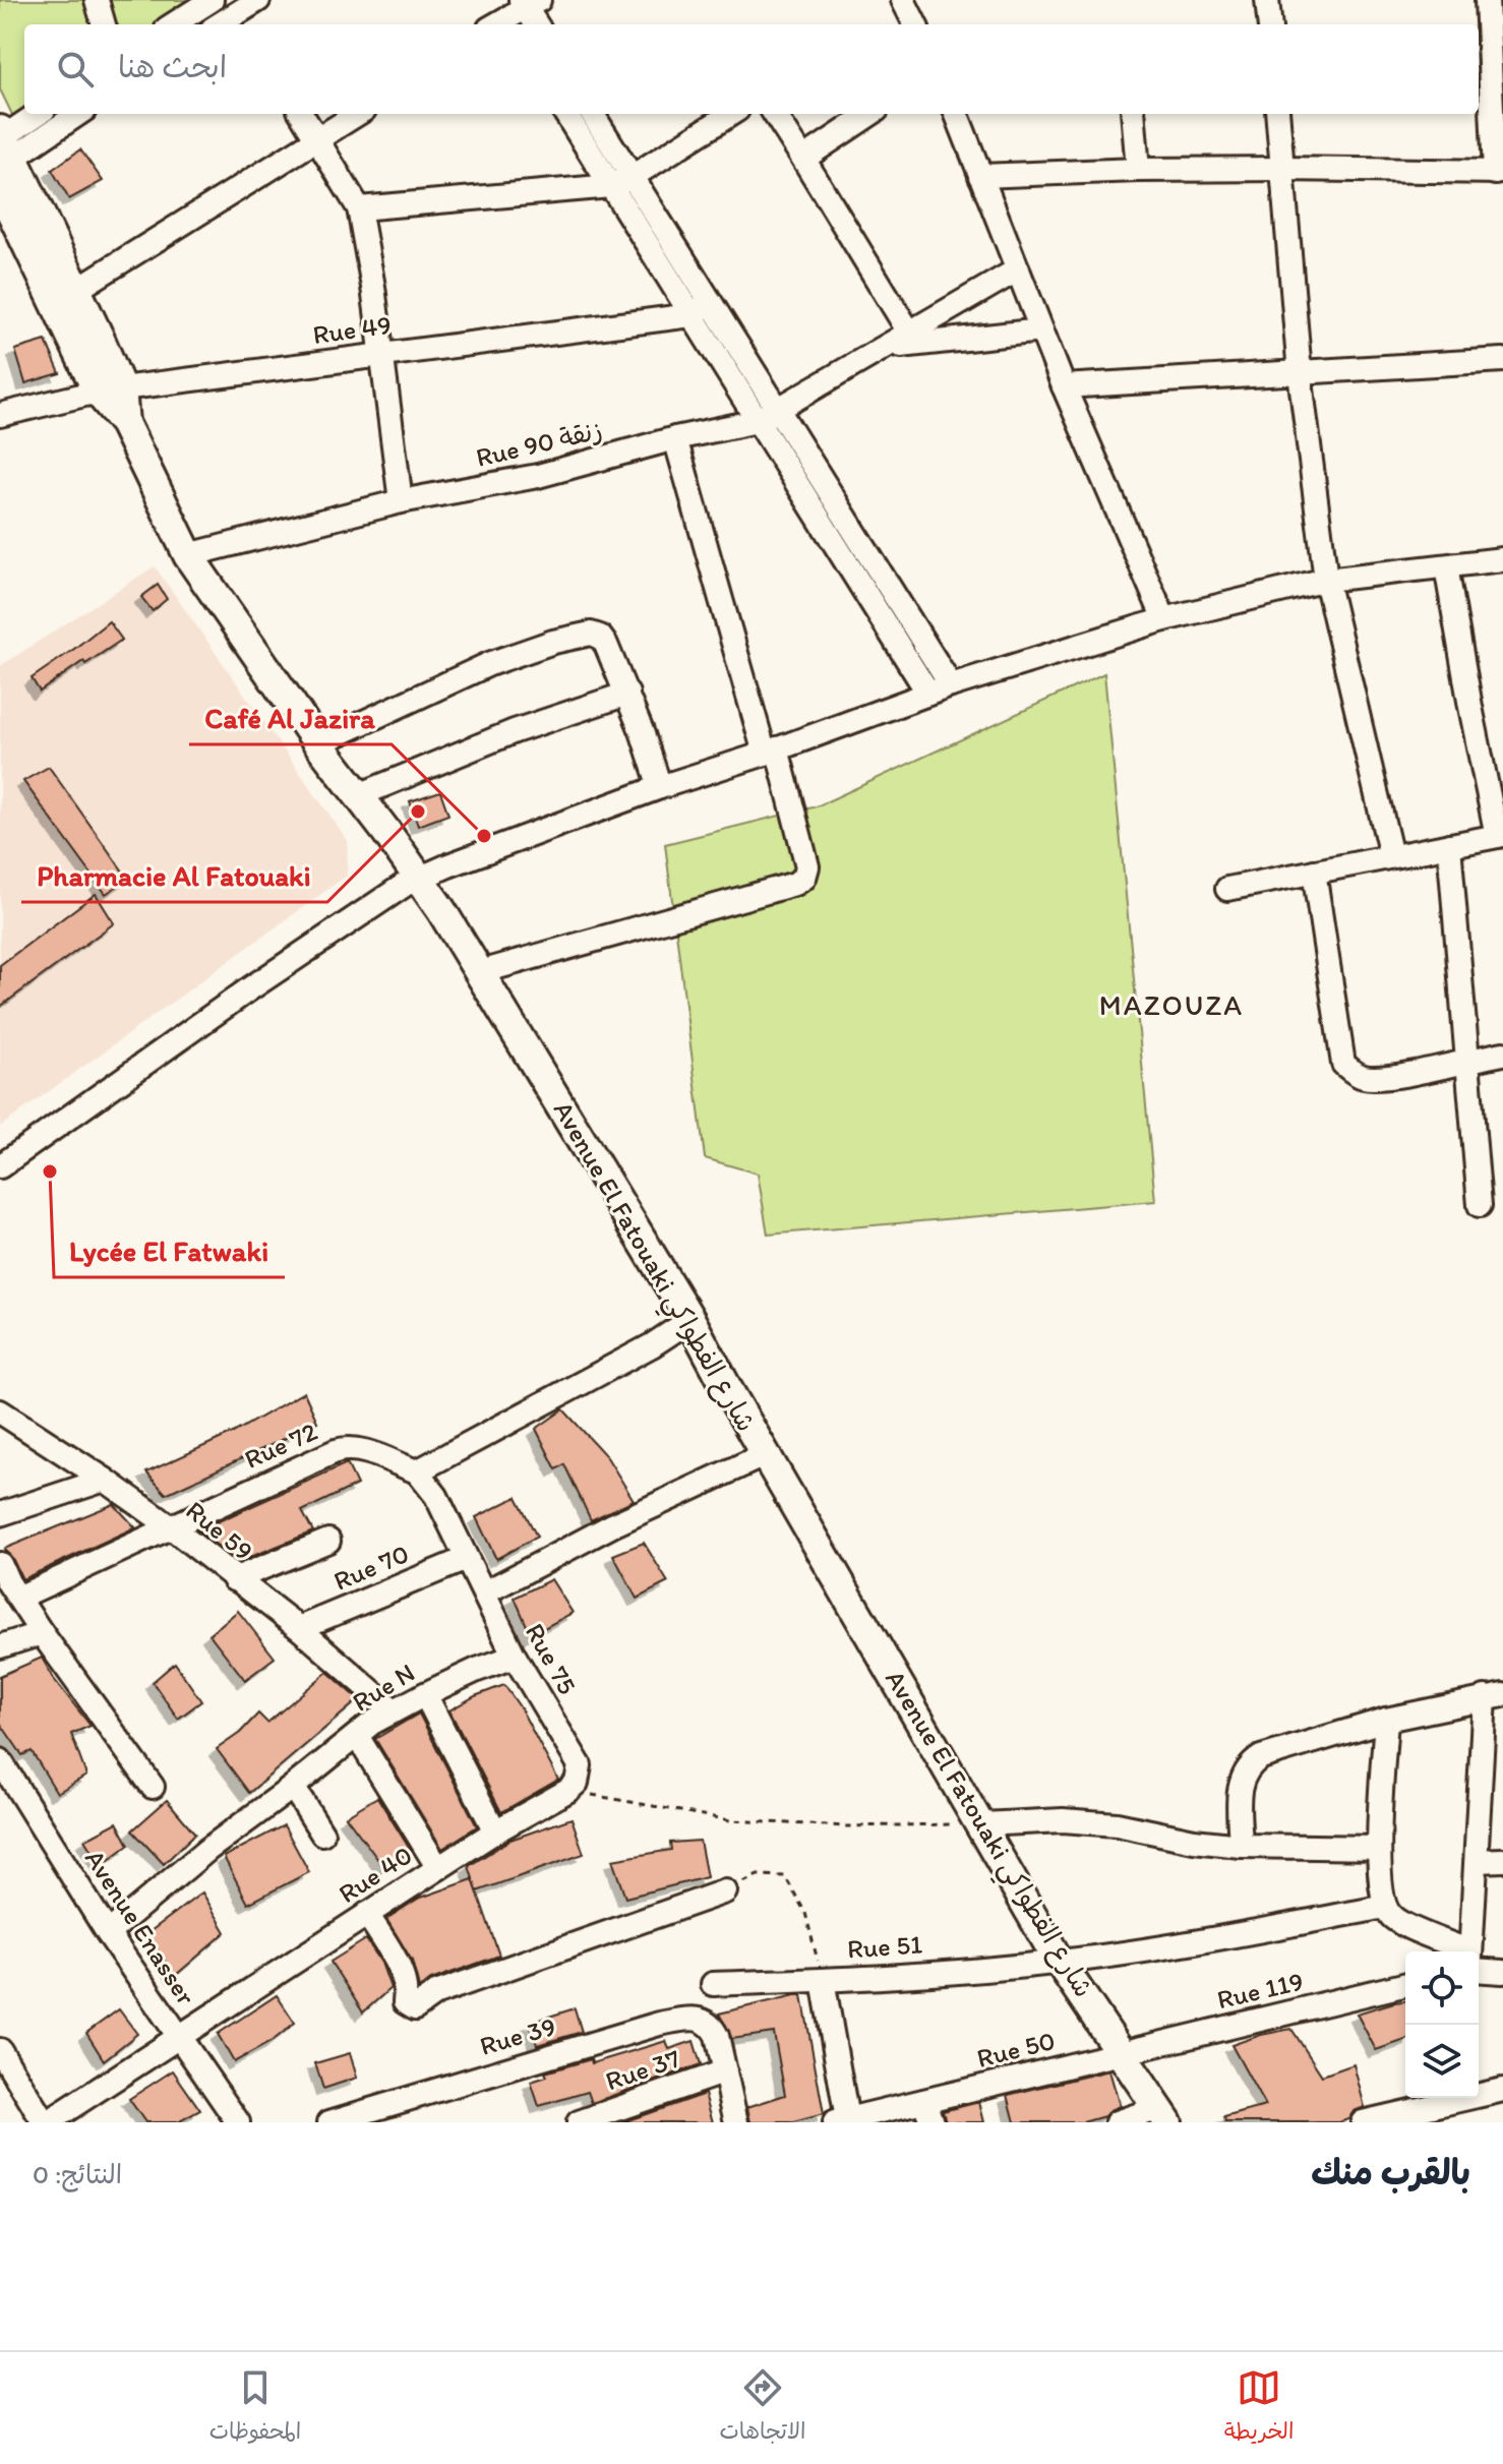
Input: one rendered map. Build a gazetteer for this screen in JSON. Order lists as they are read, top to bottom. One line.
{"streets":{"main road":["Avenue El Fatouaki شارع الفطواكي"],"street":["Rue 49","Rue 90 زنقة","Rue 72","Rue 59","Rue 70","Rue 75","Rue N","Rue 40","Avenue Enasser","Rue 51","Rue 119","Rue 39","Rue 50","Rue 37"]},"crossings":[["Rue 49","Avenue El Fatouaki شارع الفطواكي"],["Rue 90 زنقة","Avenue El Fatouaki شارع الفطواكي"],["Avenue El Fatouaki شارع الفطواكي","Rue 51"],["Avenue El Fatouaki شارع الفطواكي","Rue 119"],["Avenue El Fatouaki شارع الفطواكي","Rue 50"],["Rue 72","Rue 59"],["Rue 72","Rue 75"],["Rue 59","Rue 70"],["Rue 59","Rue N"],["Rue 70","Rue 75"],["Rue 75","Rue N"],["Rue 75","Rue 40"],["Rue N","Avenue Enasser"],["Rue 40","Avenue Enasser"],["Rue 119","Rue 50"],["Rue 39","Rue 37"]],"districts":["MAZOUZA"],"places":["Pharmacie Al Fatouaki","Café Al Jazira","Lycée El Fatwaki"],"page":{"search":"ابحث هنا","heading":["بالقرب منك","النتائج: 0"],"nav":["الخريطة","الاتجاهات","المحفوظات"]}}
